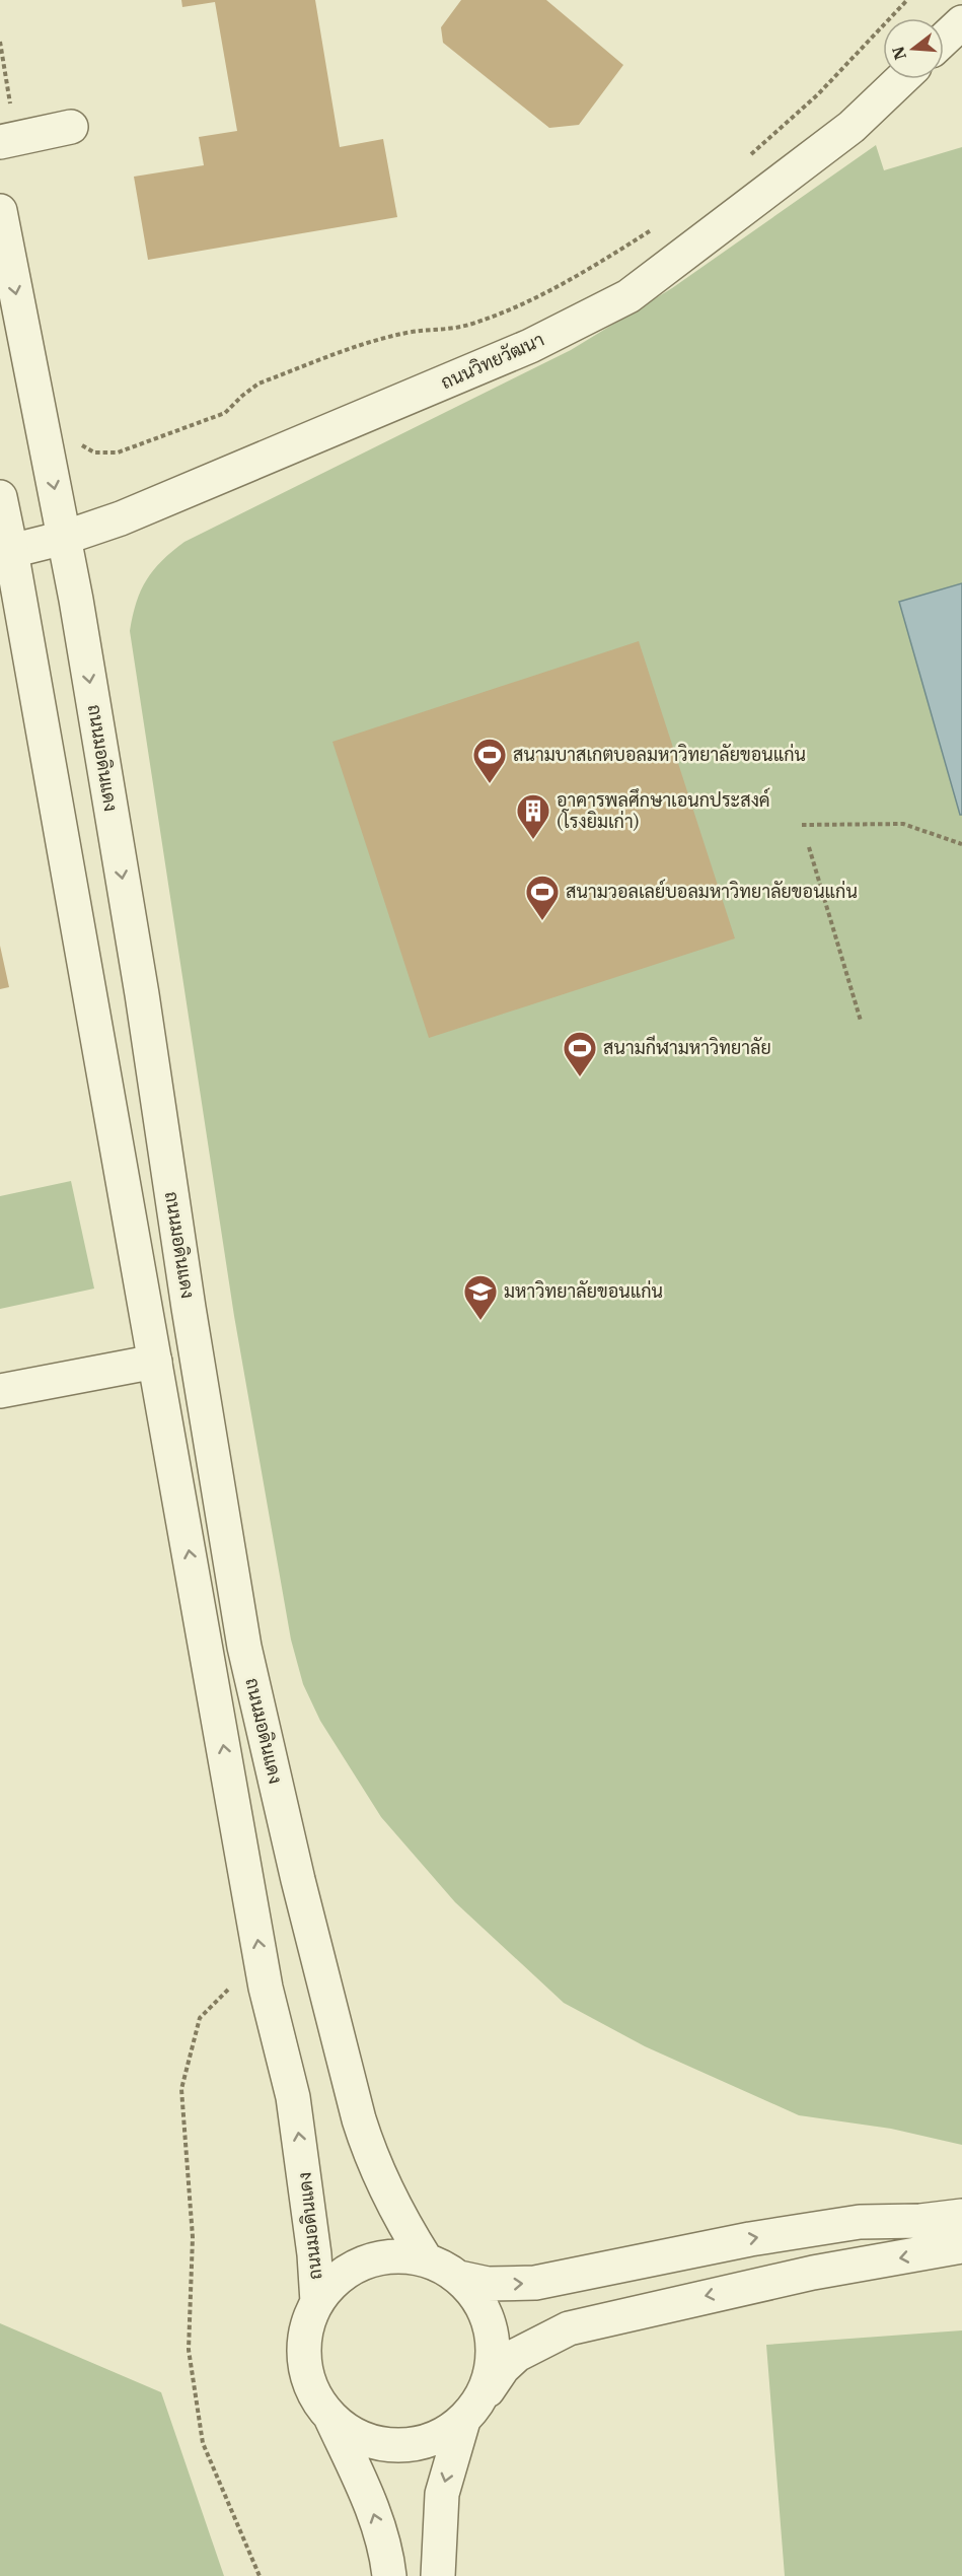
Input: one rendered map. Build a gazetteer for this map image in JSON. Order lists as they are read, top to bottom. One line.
{"streets":{"street":["ถนนวิทยวัฒนา","ถนนมอดินแดง"]},"crossings":[["ถนนวิทยวัฒนา","ถนนมอดินแดง"]],"places":{"sports":["สนามบาสเกตบอลมหาวิทยาลัยขอนแก่น","สนามวอลเลย์บอลมหาวิทยาลัยขอนแก่น","สนามกีฬามหาวิทยาลัย"],"building":["อาคารพลศึกษาเอนกประสงค์ (โรงยิมเก่า)"],"school or university":["มหาวิทยาลัยขอนแก่น"]},"north":"left"}
